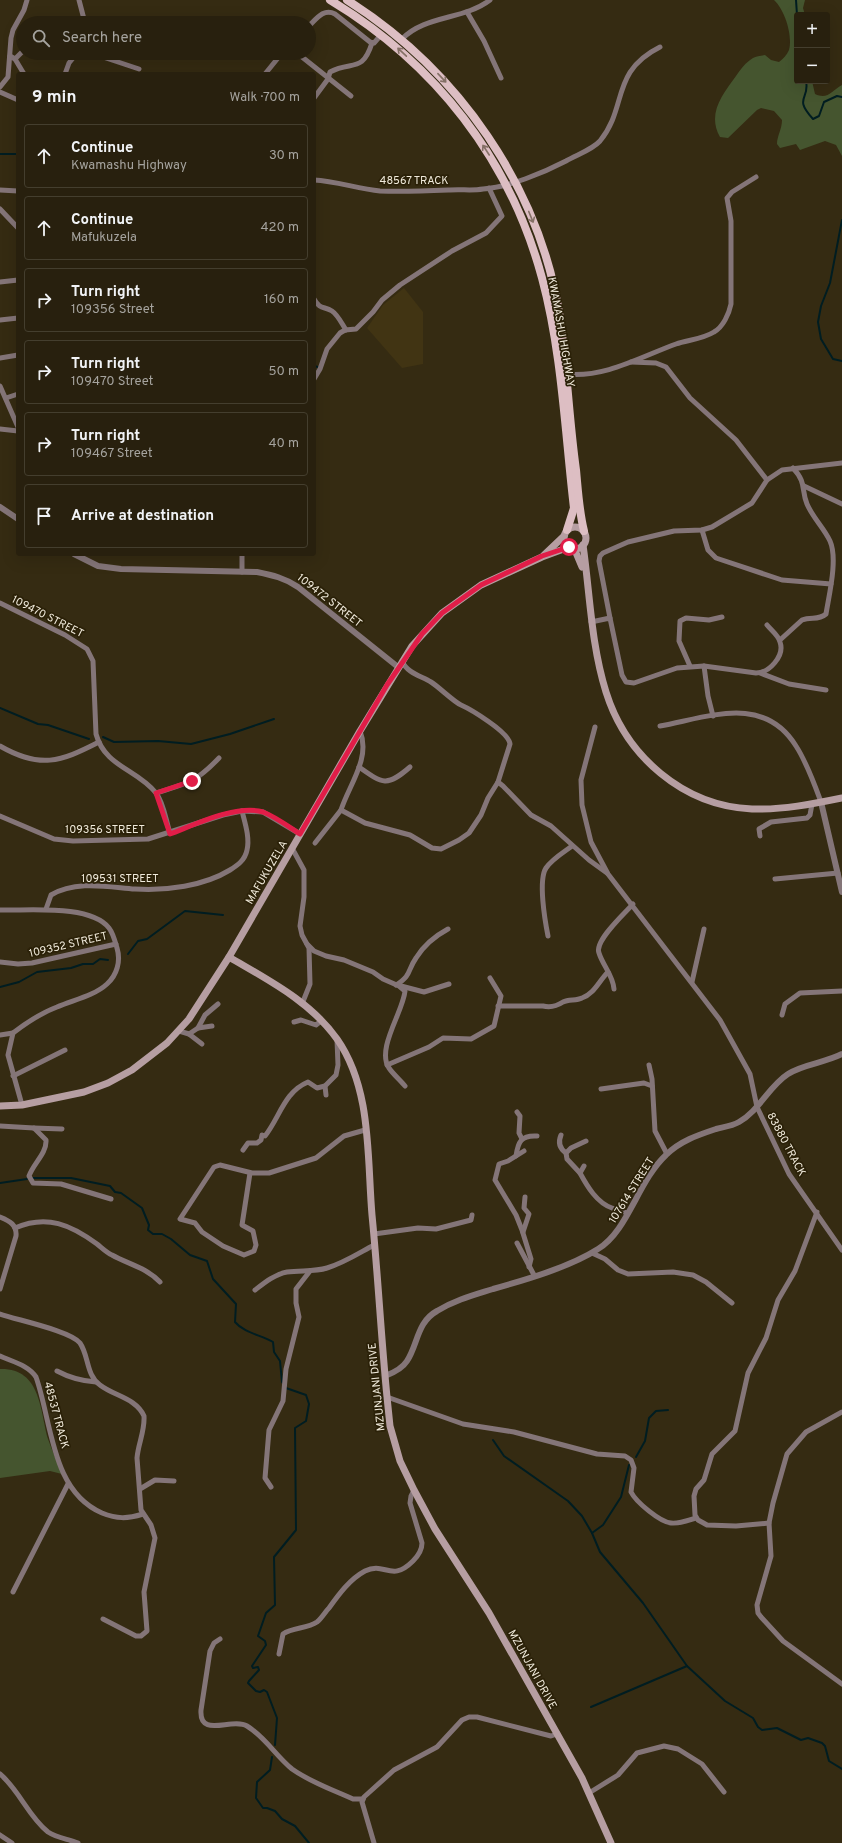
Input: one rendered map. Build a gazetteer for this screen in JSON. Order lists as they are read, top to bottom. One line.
{"streets":{"main road":["KWAMASHU HIGHWAY","MAFUKUZELA","MZUNJANI DRIVE"],"street":["48567 TRACK","109472 STREET","109470 STREET","109356 STREET","109531 STREET","109352 STREET","83880 TRACK","107614 STREET","48537 TRACK"]},"crossings":[["48567 TRACK","KWAMASHU HIGHWAY"],["109472 STREET","MAFUKUZELA"],["109356 STREET","MAFUKUZELA"],["109356 STREET","109531 STREET"],["MAFUKUZELA","MZUNJANI DRIVE"],["83880 TRACK","107614 STREET"],["107614 STREET","MZUNJANI DRIVE"]],"page":{"map_buttons":["+","−"],"search":"Search here","heading":["9 min","Walk · 700 m"],"list":[["Continue","Kwamashu Highway","30 m"],["Continue","Mafukuzela","420 m"],["Turn right","109356 Street","160 m"],["Turn right","109470 Street","50 m"],["Turn right","109467 Street","40 m"],"Arrive at destination"]}}
